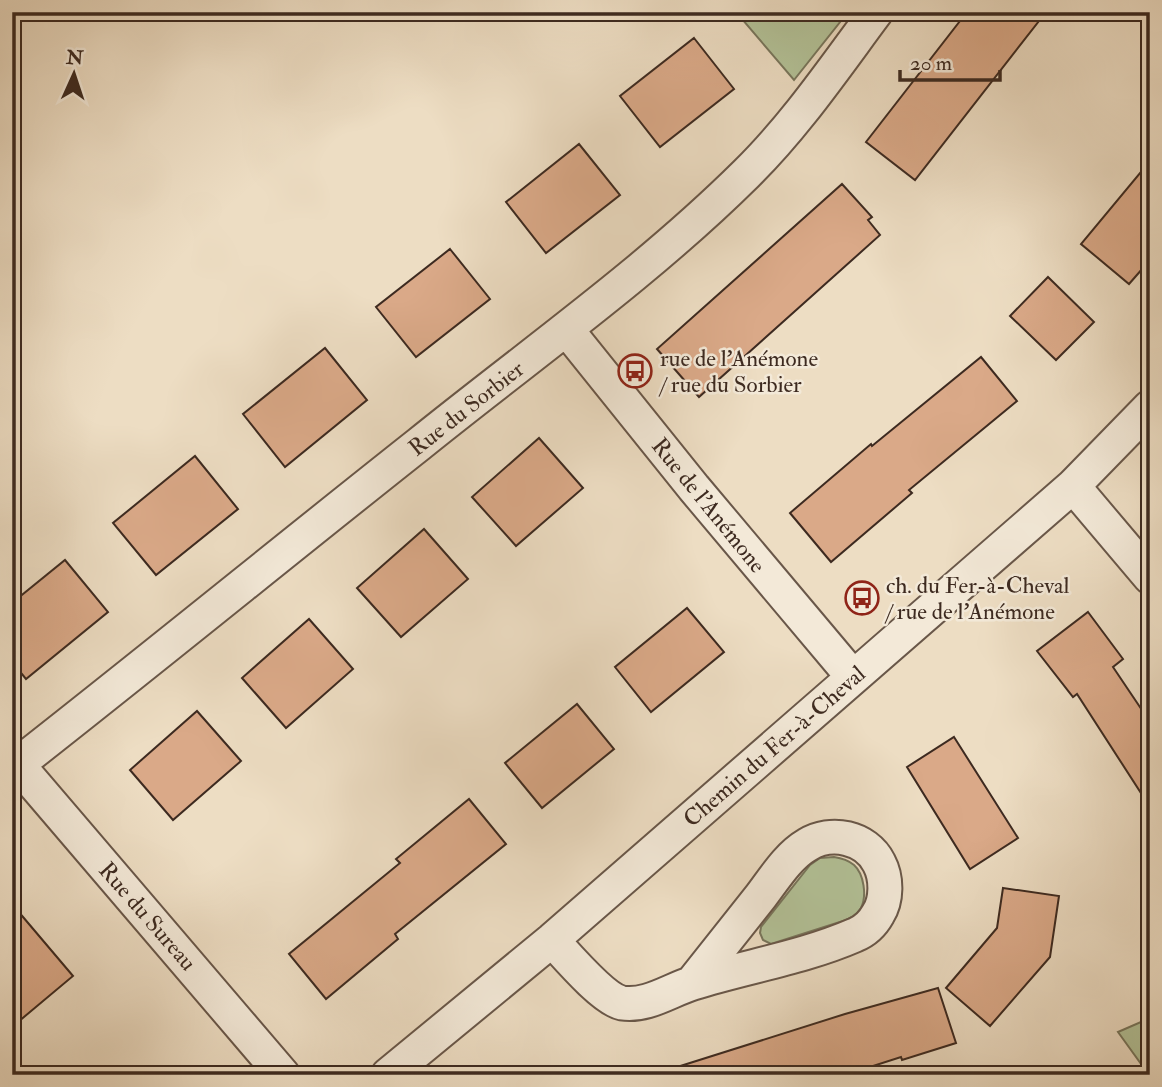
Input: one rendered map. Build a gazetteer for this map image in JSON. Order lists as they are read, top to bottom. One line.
{"streets":{"street":["Rue du Sorbier","Rue de l'Anémone","Chemin du Fer-à-Cheval","Rue du Sureau"]},"crossings":[["Rue du Sorbier","Rue de l'Anémone"],["Rue du Sorbier","Rue du Sureau"],["Rue de l'Anémone","Chemin du Fer-à-Cheval"]],"places":{"bus stop":["rue de l'Anémone / rue du Sorbier","ch. du Fer-à-Cheval / rue de l'Anémone"]},"scale_bar":"20 m","north":"top"}
